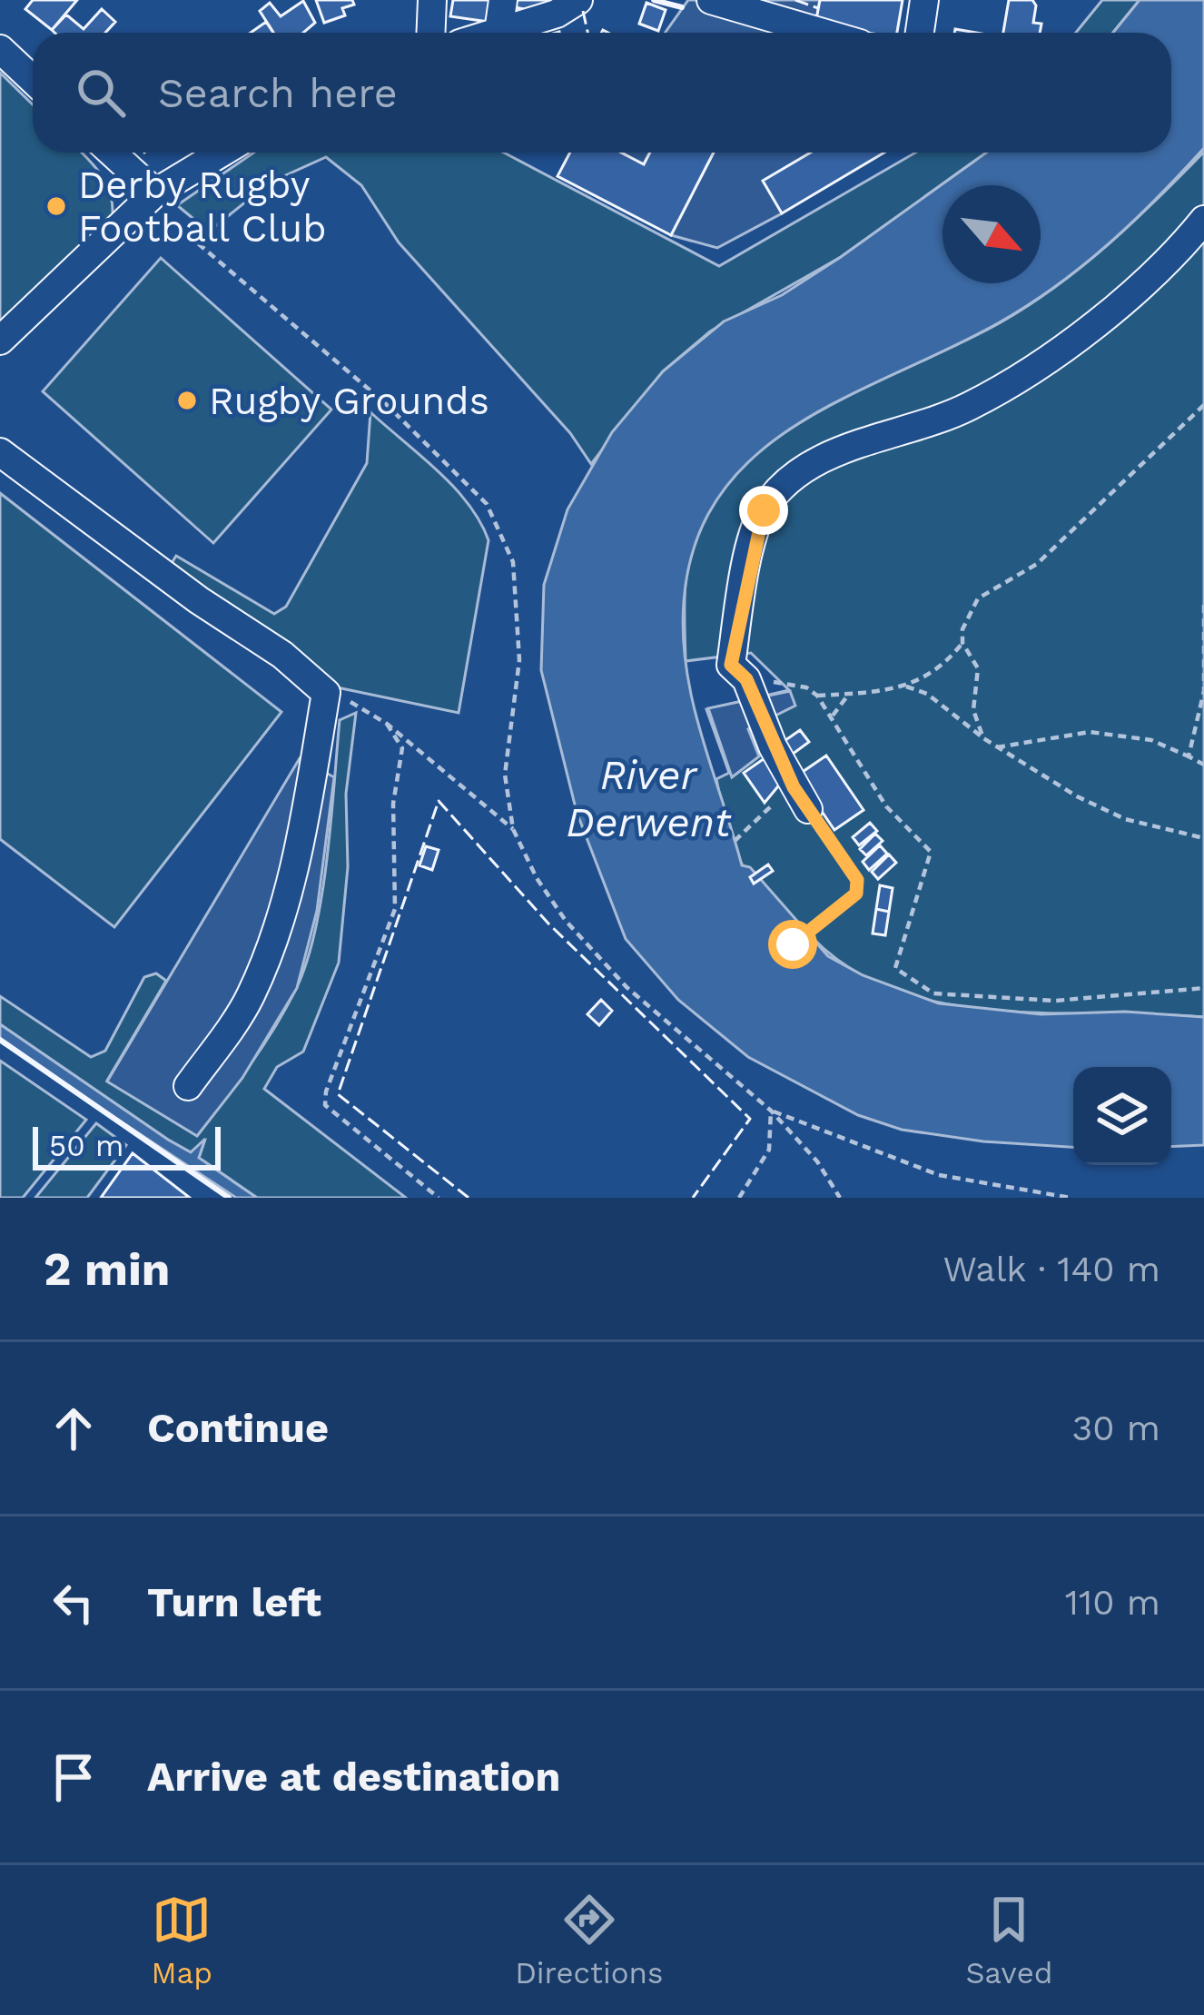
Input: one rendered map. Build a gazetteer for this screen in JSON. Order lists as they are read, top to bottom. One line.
{"water":["River Derwent"],"places":["Derby Rugby Football Club","Rugby Grounds"],"scale_bar":"50 m","north":"bottom right","page":{"search":"Search here","scale":"50 m","heading":["2 min","Walk · 140 m"],"list":[["Continue","30 m"],["Turn left","110 m"],"Arrive at destination"],"nav":["Map","Directions","Saved"]}}
